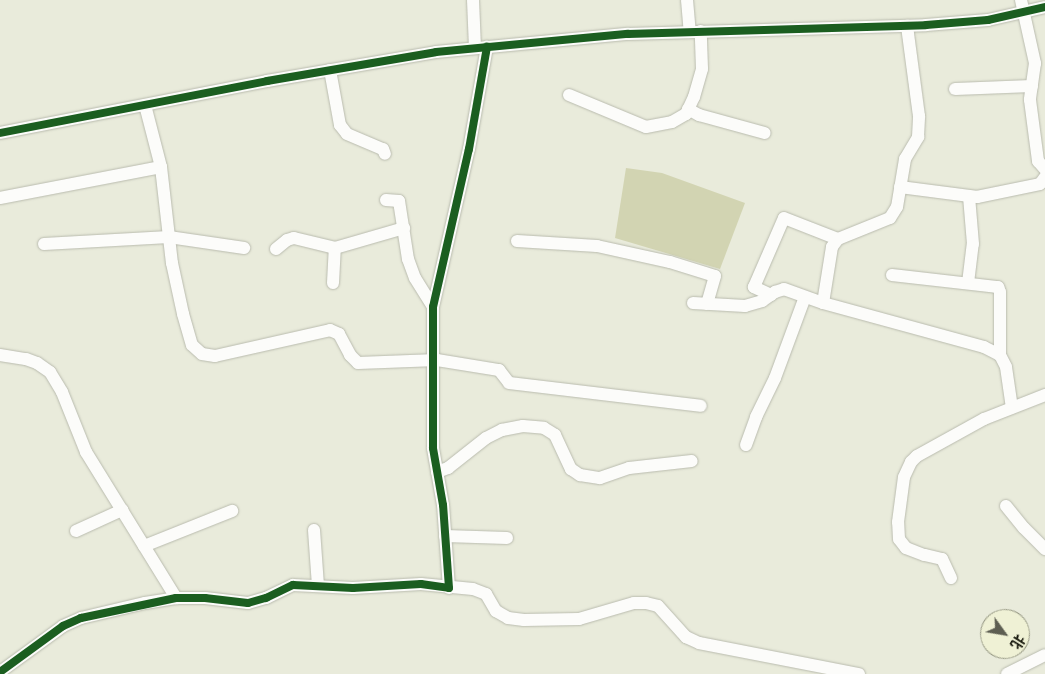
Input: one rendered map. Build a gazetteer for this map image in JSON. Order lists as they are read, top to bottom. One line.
{"north":"bottom right"}
